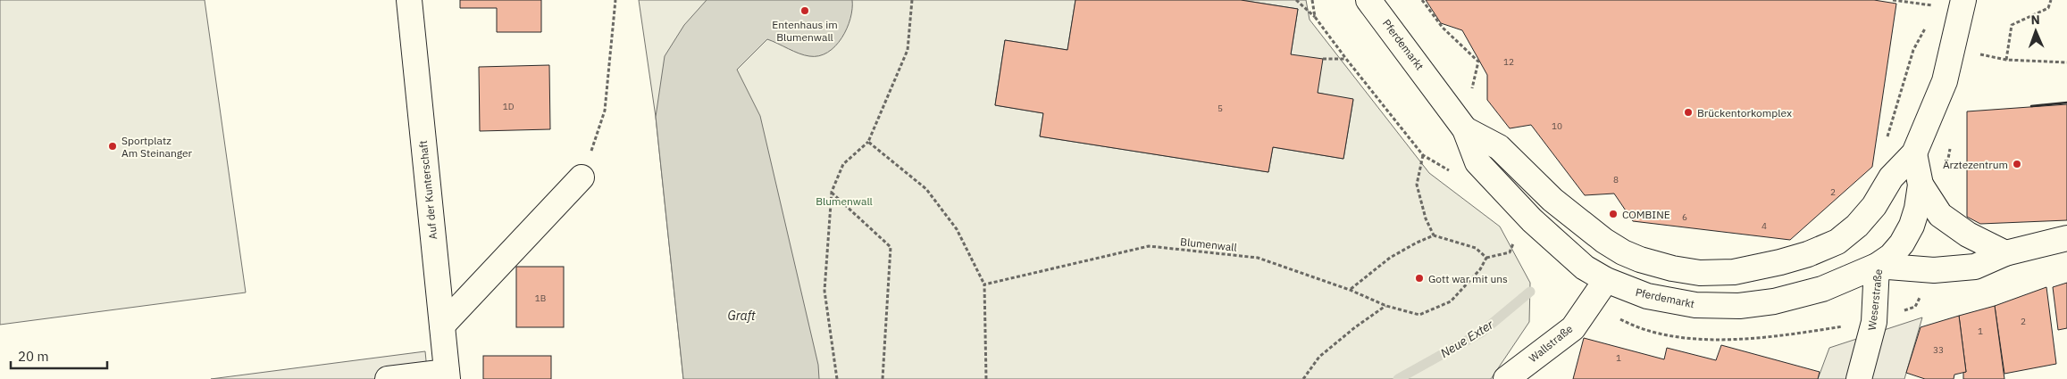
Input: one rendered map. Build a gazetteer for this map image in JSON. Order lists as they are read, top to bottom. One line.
{"streets":{"main road":["Pferdemarkt","Auf der Kunterschaft","Weserstraße","Wallstraße"],"path":["Blumenwall"]},"crossings":[["Pferdemarkt","Weserstraße"],["Pferdemarkt","Wallstraße"]],"water":["Graft","Neue Exter"],"parks":["Blumenwall"],"places":["Entenhaus im Blumenwall","Brückentorkomplex","Sportplatz Am Steinanger","Ärztezentrum","COMBINE","Gott war mit uns"],"house_numbers":["12","1D","5","10","8","2","6","4","1B","2","1","33","1"],"scale_bar":"20 m","north":"top"}
